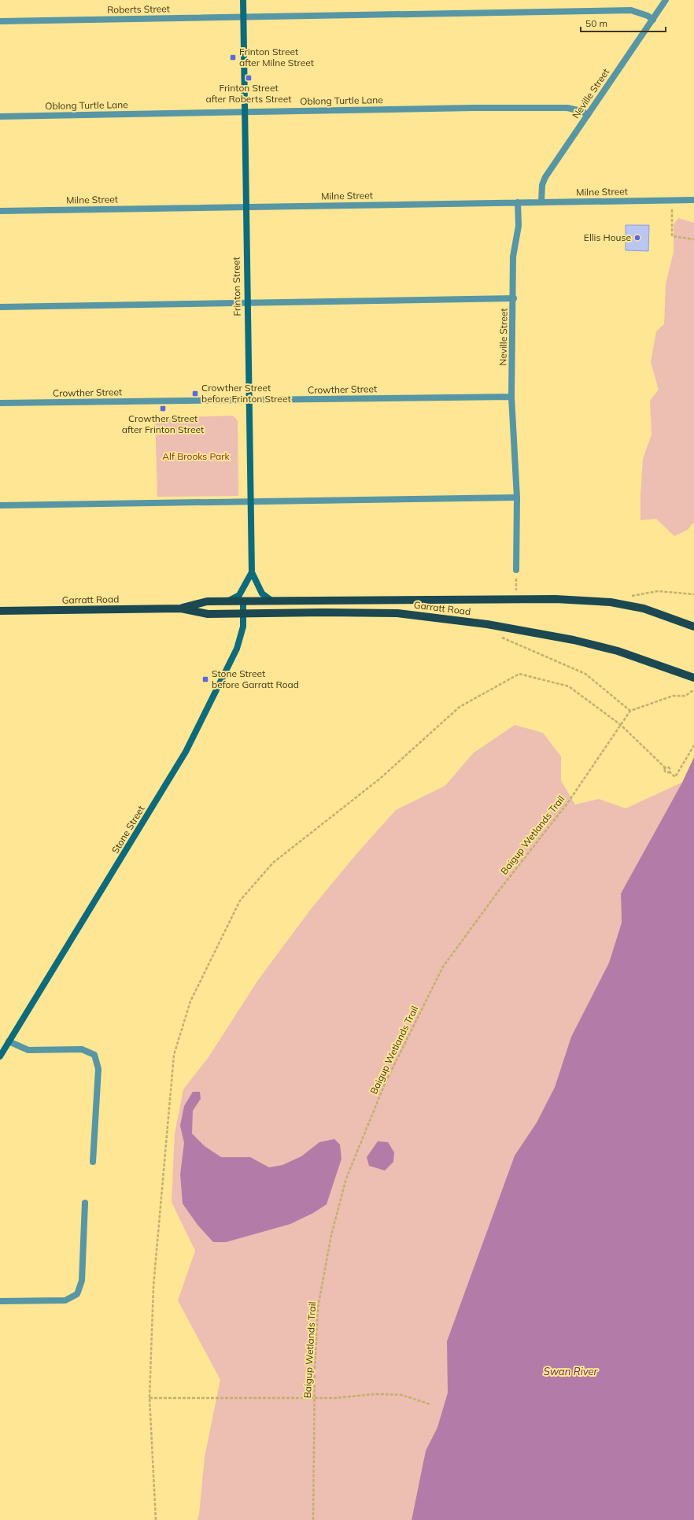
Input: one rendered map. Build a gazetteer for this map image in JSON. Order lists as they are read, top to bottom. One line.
{"streets":{"main road":["Garratt Road"],"street":["Roberts Street","Neville Street","Oblong Turtle Lane","Milne Street","Frinton Street","Crowther Street","Stone Street"],"path":["Baigup Wetlands Trail"]},"crossings":[["Roberts Street","Neville Street"],["Roberts Street","Frinton Street"],["Neville Street","Oblong Turtle Lane"],["Neville Street","Milne Street"],["Neville Street","Crowther Street"],["Oblong Turtle Lane","Frinton Street"],["Milne Street","Frinton Street"],["Frinton Street","Crowther Street"],["Frinton Street","Garratt Road"],["Garratt Road","Stone Street"]],"water":["Swan River"],"parks":["Alf Brooks Park"],"places":{"transit":["Frinton Street after Milne Street","Frinton Street after Roberts Street","Crowther Street before Frinton Street","Crowther Street after Frinton Street","Stone Street before Garratt Road"],"other":["Ellis House"]},"scale_bar":"50 m"}
